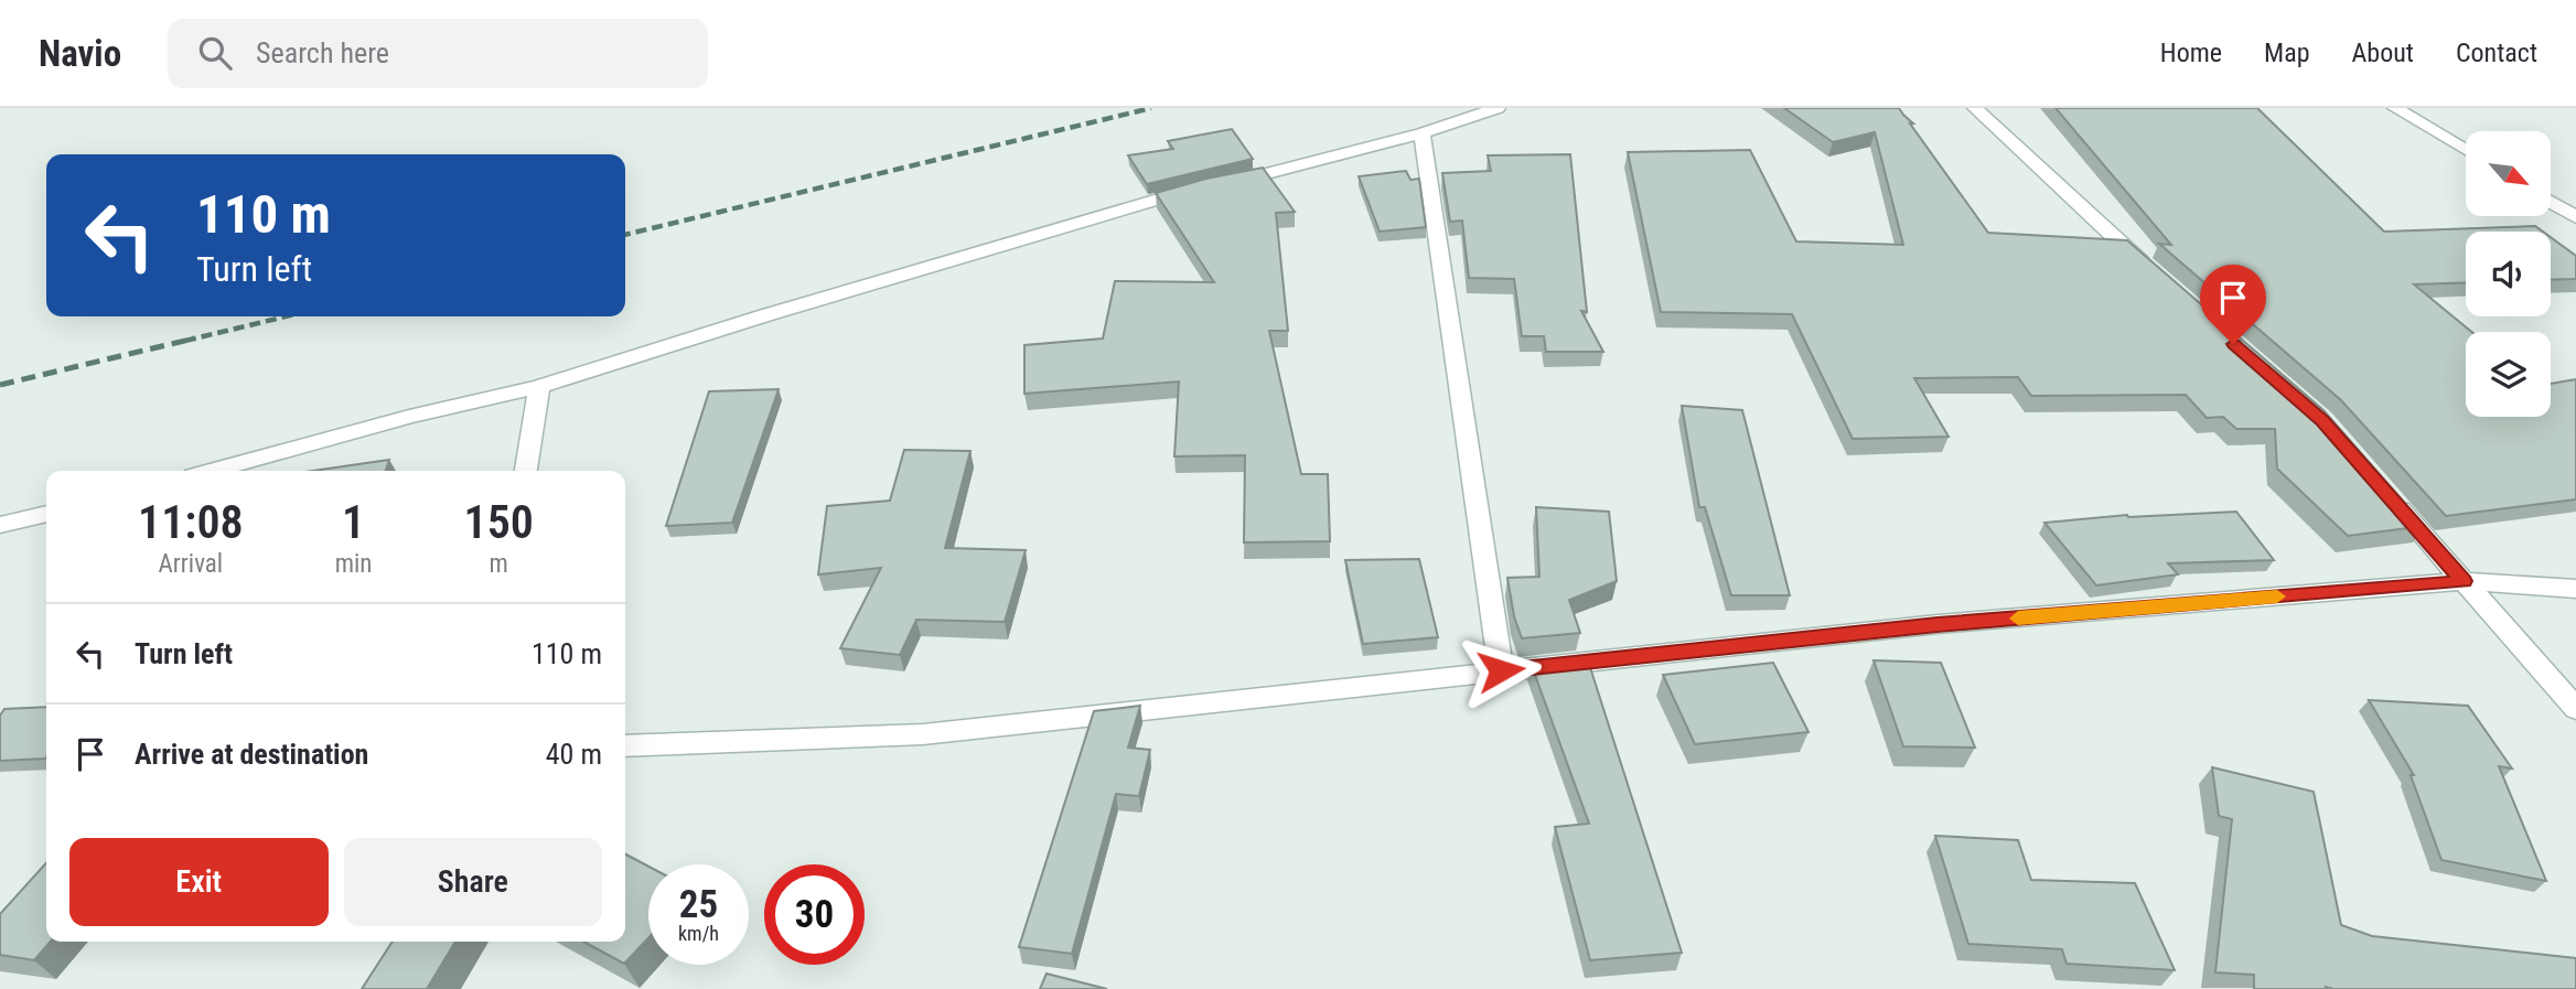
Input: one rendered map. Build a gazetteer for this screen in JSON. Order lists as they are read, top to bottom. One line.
{"north":"bottom right","page":{"header":"Navio","search":"Search here","nav":["Home","Map","About","Contact"],"turn":["110 m","Turn left"],"eta":["11:08","Arrival","1","min","150","m"],"list":[{"name":"Turn left","value":"110 m"},{"name":"Arrive at destination","value":"40 m"}],"buttons":["Exit","Share"],"speed":"25 km/h","limit":"30"}}
